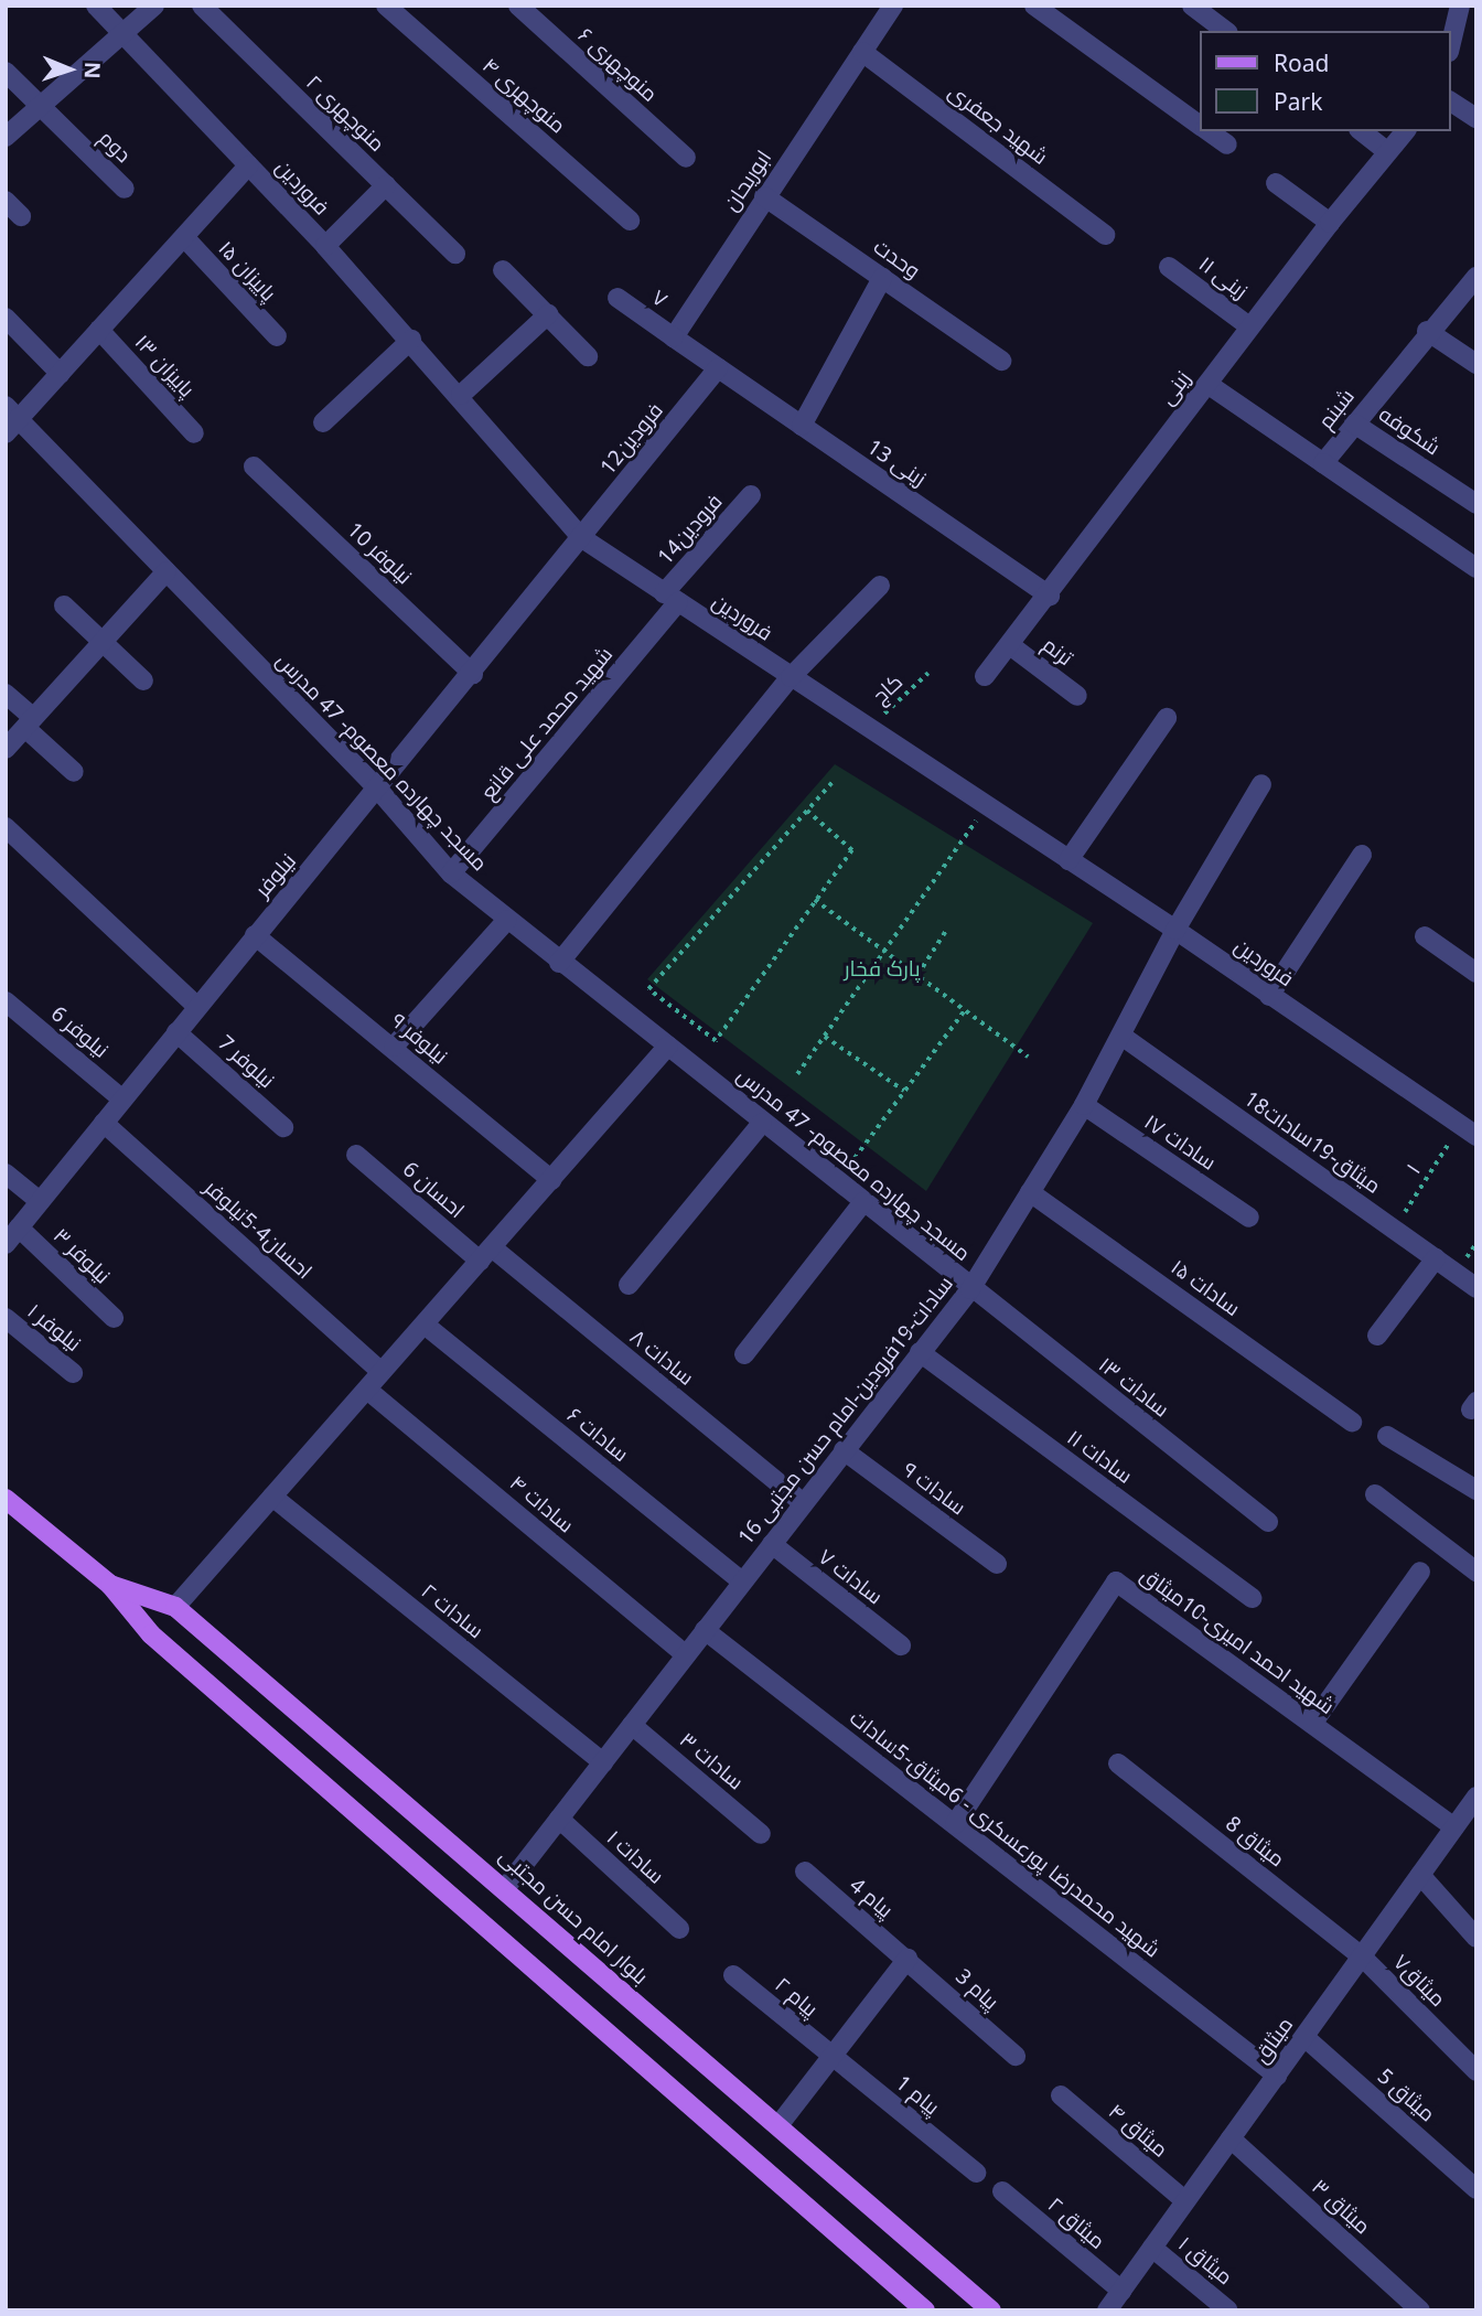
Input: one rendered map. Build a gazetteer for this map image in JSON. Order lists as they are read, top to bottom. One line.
{"streets":{"main road":["بلوار امام حسن مجتبی"],"street":["منوچهری ۶","منوچهری ۴","منوچهری ۲","شهید جعفری","دوم","ابوریحان","فروردین","وحدت","پاییزان ۱۵","زینی ۱۱","۷","پاییزان ۱۳","زینی","شبنم","شکوفه","12فرودین","زینی 13","14فرودین","نیلوفر 10","ترنم","شهید محمد علی قانع","مسجد چهارده معصوم- 47 مدرس","نیلوفر","نیلوفر 6","نیلوفر ۹","نیلوفر 7","سادات ۱۷","18میثاق-19سادات","احسان 6","احسان4-5نیلوفر","نیلوفر ۳","سادات ۱۵","نیلوفر ۱","سادات ۸","سادات ۱۳","سادات-19فرودین-امام حسن مجتبی 16","سادات ۶","سادات ۱۱","سادات ۹","سادات ۴","سادات ۷","سادات ۲","شهید احمد امیری-10میثاق","سادات ۳","شهید محمدرضا پورعسکری - 6میثاق-5سادات","میثاق 8","سادات ‍‍۱","پیام 4","میثاق۷","پیام 3","پیام ۲","میثاق","پیام 1","میثاق 5","میثاق ۴","میثاق ۳","میثاق ۲","میثاق ۱"],"path":["کاج","۱"]},"crossings":[["شهید جعفری","ابوریحان"],["ابوریحان","وحدت"],["ابوریحان","۷"],["فروردین","12فرودین"],["فروردین","14فرودین"],["فروردین","کاج"],["فروردین","شهید محمد علی قانع"],["فروردین","نیلوفر"],["فروردین","۱"],["فروردین","سادات-19فرودین-امام حسن مجتبی 16"],["زینی ۱۱","زینی"],["زینی","شبنم"],["زینی","زینی 13"],["زینی","ترنم"],["شبنم","شکوفه"],["12فرودین","زینی 13"],["12فرودین","نیلوفر"],["14فرودین","شهید محمد علی قانع"],["نیلوفر 10","نیلوفر"],["شهید محمد علی قانع","مسجد چهارده معصوم- 47 مدرس"],["مسجد چهارده معصوم- 47 مدرس","نیلوفر"],["مسجد چهارده معصوم- 47 مدرس","سادات ۱۳"],["مسجد چهارده معصوم- 47 مدرس","سادات-19فرودین-امام حسن مجتبی 16"],["نیلوفر","نیلوفر 6"],["نیلوفر","نیلوفر ۹"],["نیلوفر","نیلوفر 7"],["نیلوفر","احسان4-5نیلوفر"],["نیلوفر","نیلوفر ۳"],["سادات ۱۷","سادات-19فرودین-امام حسن مجتبی 16"],["18میثاق-19سادات","۱"],["18میثاق-19سادات","سادات-19فرودین-امام حسن مجتبی 16"],["احسان 6","سادات ۸"],["سادات ۱۵","سادات-19فرودین-امام حسن مجتبی 16"],["سادات ۸","سادات-19فرودین-امام حسن مجتبی 16"],["سادات ۱۳","سادات-19فرودین-امام حسن مجتبی 16"],["سادات-19فرودین-امام حسن مجتبی 16","سادات ۶"],["سادات-19فرودین-امام حسن مجتبی 16","سادات ۱۱"],["سادات-19فرودین-امام حسن مجتبی 16","سادات ۹"],["سادات-19فرودین-امام حسن مجتبی 16","سادات ۴"],["سادات-19فرودین-امام حسن مجتبی 16","سادات ۷"],["سادات-19فرودین-امام حسن مجتبی 16","سادات ۲"],["سادات-19فرودین-امام حسن مجتبی 16","سادات ۳"],["سادات-19فرودین-امام حسن مجتبی 16","شهید محمدرضا پورعسکری - 6میثاق-5سادات"],["سادات-19فرودین-امام حسن مجتبی 16","سادات ‍‍۱"],["سادات-19فرودین-امام حسن مجتبی 16","بلوار امام حسن مجتبی"],["شهید احمد امیری-10میثاق","شهید محمدرضا پورعسکری - 6میثاق-5سادات"],["شهید احمد امیری-10میثاق","میثاق"],["شهید محمدرضا پورعسکری - 6میثاق-5سادات","میثاق"],["میثاق 8","میثاق۷"],["میثاق 8","میثاق"],["پیام 4","پیام 3"],["میثاق۷","میثاق"],["پیام ۲","پیام 1"],["میثاق","میثاق 5"],["میثاق","میثاق ۴"],["میثاق","میثاق ۳"],["میثاق","میثاق ۲"],["میثاق","میثاق ۱"]],"parks":["پارک فخار"],"legend":["Road","Park"],"north":"right"}
